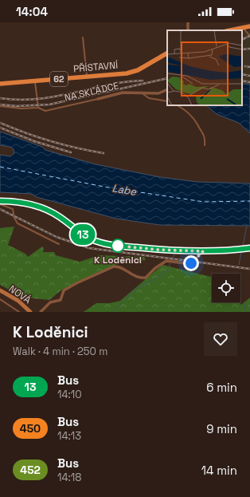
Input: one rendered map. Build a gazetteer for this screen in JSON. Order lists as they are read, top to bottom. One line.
{"streets":{"main road":["PŘÍSTAVNÍ","62","NOVÁ"],"street":["NA SKLÁDCE"]},"water":["Labe"],"places":["K Loděnici"],"lines":["bus line 13"],"page":{"status":"14:04","on_map":"13","heading":["K Loděnici","Walk · 4 min · 250 m"],"list":[{"mark":"13","name":"Bus","note":"14:10","value":"6 min"},{"mark":"450","name":"Bus","note":"14:13","value":"9 min"},{"mark":"452","name":"Bus","note":"14:18","value":"14 min"}]}}
